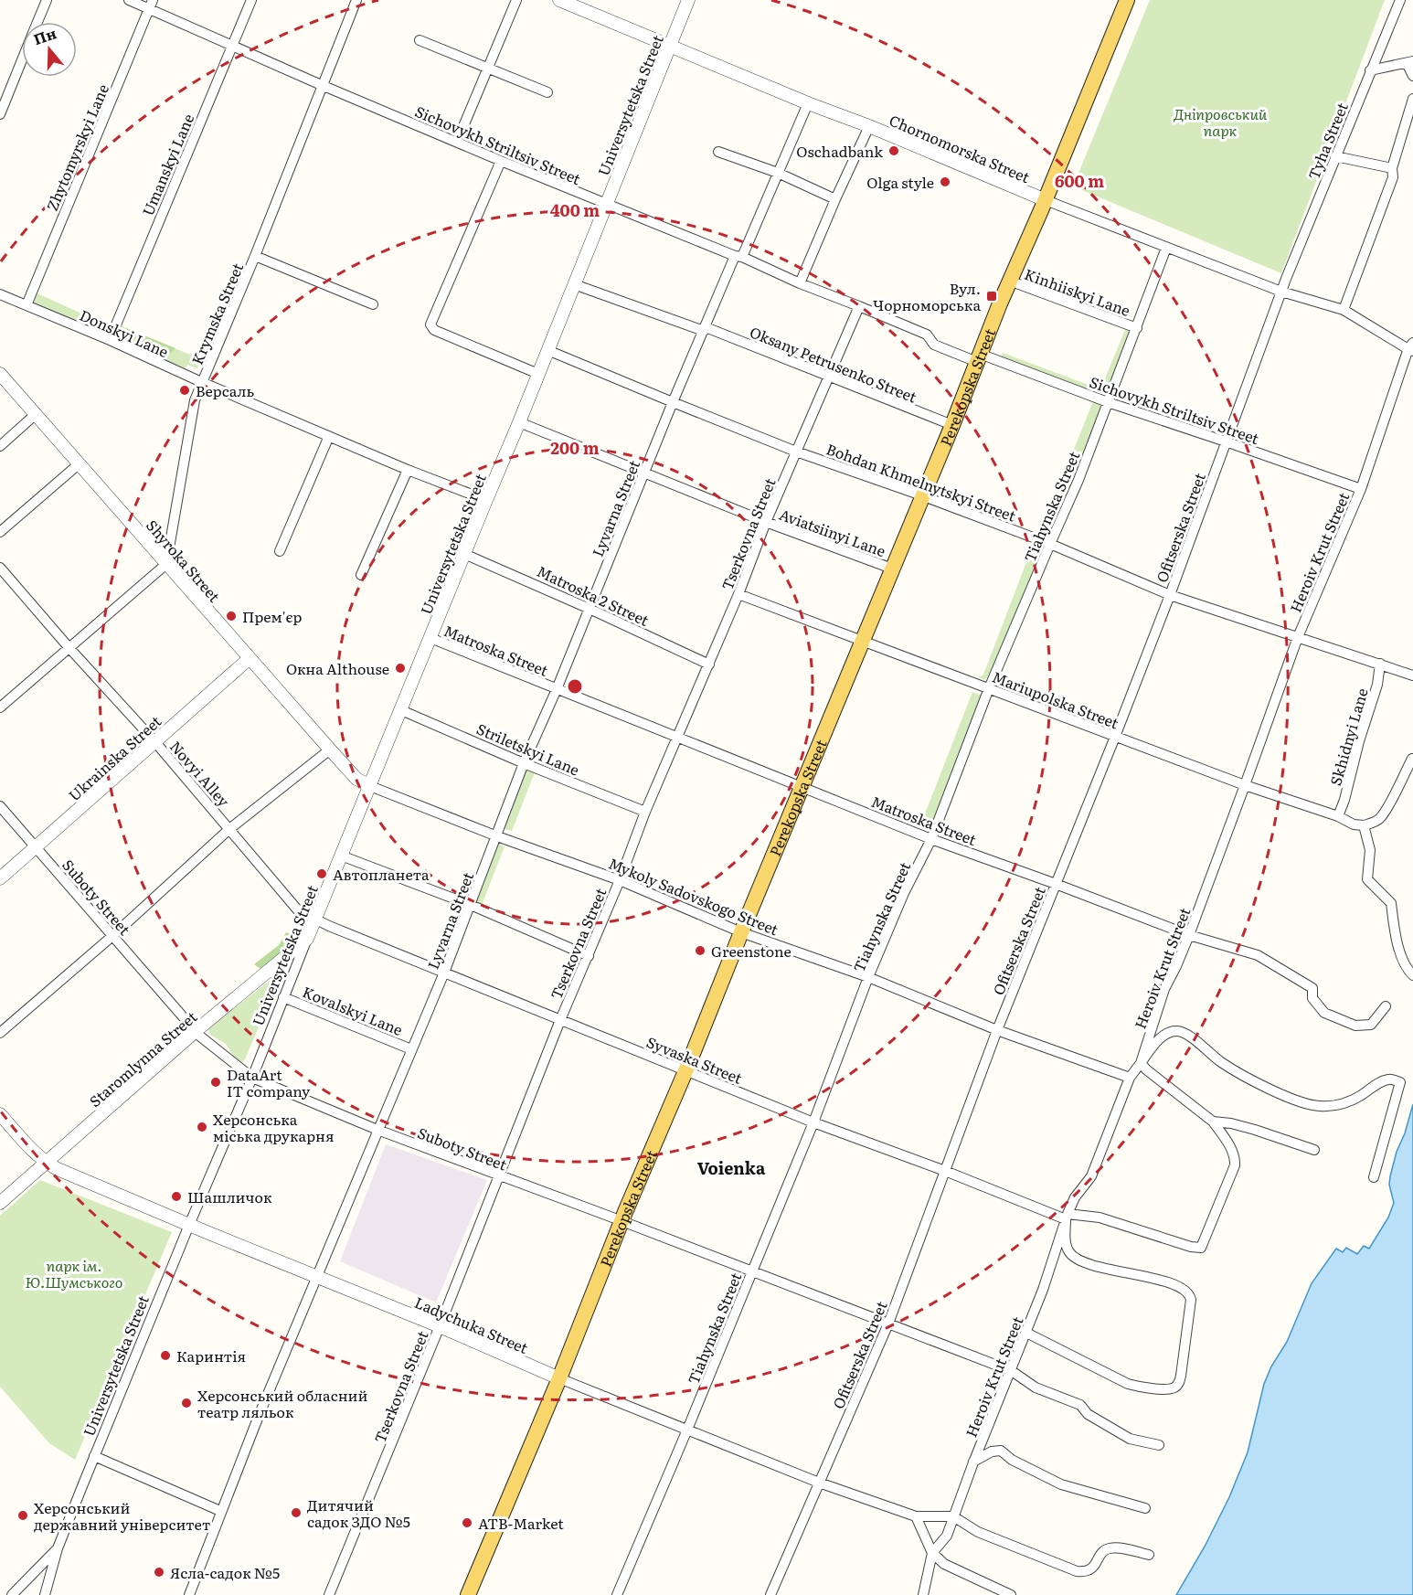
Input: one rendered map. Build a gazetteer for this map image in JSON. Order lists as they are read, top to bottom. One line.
{"streets":{"main road":["Perekopska Street"],"street":["Universytetska Street","Tyha Street","Sichovykh Striltsiv Street","Zhytomyrskyi Lane","Chornomorska Street","Umanskyi Lane","Kinhiiskyi Lane","Krymska Street","Donskyi Lane","Oksany Petrusenko Street","Bohdan Khmelnytskyi Street","Tiahynska Street","Lyvarna Street","Ofitserska Street","Aviatsiinyi Lane","Tserkovna Street","Heroiv Krut Street","Shyroka Street","Matroska 2 Street","Matroska Street","Mariupolska Street","Skhidnyi Lane","Striletskyi Lane","Ukrainska Street","Novyi Alley","Mykoly Sadovskogo Street","Suboty Street","Kovalskyi Lane","Staromlynna Street","Syvaska Street","Ladychuka Street"]},"crossings":[["Universytetska Street","Sichovykh Striltsiv Street"],["Universytetska Street","Chornomorska Street"],["Universytetska Street","Donskyi Lane"],["Universytetska Street","Oksany Petrusenko Street"],["Universytetska Street","Bohdan Khmelnytskyi Street"],["Universytetska Street","Aviatsiinyi Lane"],["Universytetska Street","Shyroka Street"],["Universytetska Street","Matroska 2 Street"],["Universytetska Street","Matroska Street"],["Universytetska Street","Striletskyi Lane"],["Universytetska Street","Novyi Alley"],["Universytetska Street","Mykoly Sadovskogo Street"],["Universytetska Street","Suboty Street"],["Universytetska Street","Kovalskyi Lane"],["Universytetska Street","Staromlynna Street"],["Universytetska Street","Syvaska Street"],["Universytetska Street","Ladychuka Street"],["Tyha Street","Chornomorska Street"],["Tyha Street","Ofitserska Street"],["Sichovykh Striltsiv Street","Zhytomyrskyi Lane"],["Sichovykh Striltsiv Street","Umanskyi Lane"],["Sichovykh Striltsiv Street","Krymska Street"],["Sichovykh Striltsiv Street","Perekopska Street"],["Sichovykh Striltsiv Street","Tiahynska Street"],["Sichovykh Striltsiv Street","Lyvarna Street"],["Sichovykh Striltsiv Street","Ofitserska Street"],["Sichovykh Striltsiv Street","Tserkovna Street"],["Sichovykh Striltsiv Street","Heroiv Krut Street"],["Zhytomyrskyi Lane","Donskyi Lane"],["Chornomorska Street","Perekopska Street"],["Chornomorska Street","Tiahynska Street"],["Chornomorska Street","Lyvarna Street"],["Chornomorska Street","Ofitserska Street"],["Chornomorska Street","Heroiv Krut Street"],["Umanskyi Lane","Donskyi Lane"],["Kinhiiskyi Lane","Perekopska Street"],["Kinhiiskyi Lane","Tiahynska Street"],["Krymska Street","Donskyi Lane"],["Krymska Street","Shyroka Street"],["Oksany Petrusenko Street","Perekopska Street"],["Oksany Petrusenko Street","Lyvarna Street"],["Oksany Petrusenko Street","Tserkovna Street"],["Perekopska Street","Bohdan Khmelnytskyi Street"],["Perekopska Street","Aviatsiinyi Lane"],["Perekopska Street","Matroska Street"],["Perekopska Street","Mariupolska Street"],["Perekopska Street","Mykoly Sadovskogo Street"],["Perekopska Street","Suboty Street"],["Perekopska Street","Syvaska Street"],["Perekopska Street","Ladychuka Street"],["Bohdan Khmelnytskyi Street","Tiahynska Street"],["Bohdan Khmelnytskyi Street","Lyvarna Street"],["Bohdan Khmelnytskyi Street","Ofitserska Street"],["Bohdan Khmelnytskyi Street","Tserkovna Street"],["Bohdan Khmelnytskyi Street","Heroiv Krut Street"],["Bohdan Khmelnytskyi Street","Skhidnyi Lane"],["Tiahynska Street","Matroska Street"],["Tiahynska Street","Mariupolska Street"],["Tiahynska Street","Mykoly Sadovskogo Street"],["Tiahynska Street","Suboty Street"],["Tiahynska Street","Syvaska Street"],["Tiahynska Street","Ladychuka Street"],["Lyvarna Street","Aviatsiinyi Lane"],["Lyvarna Street","Matroska 2 Street"],["Lyvarna Street","Matroska Street"],["Lyvarna Street","Striletskyi Lane"],["Lyvarna Street","Mykoly Sadovskogo Street"],["Lyvarna Street","Suboty Street"],["Lyvarna Street","Kovalskyi Lane"],["Lyvarna Street","Syvaska Street"],["Lyvarna Street","Ladychuka Street"],["Ofitserska Street","Matroska Street"],["Ofitserska Street","Mariupolska Street"],["Ofitserska Street","Mykoly Sadovskogo Street"],["Ofitserska Street","Suboty Street"],["Ofitserska Street","Syvaska Street"],["Ofitserska Street","Ladychuka Street"],["Aviatsiinyi Lane","Tserkovna Street"],["Tserkovna Street","Matroska 2 Street"],["Tserkovna Street","Matroska Street"],["Tserkovna Street","Mariupolska Street"],["Tserkovna Street","Striletskyi Lane"],["Tserkovna Street","Mykoly Sadovskogo Street"],["Tserkovna Street","Suboty Street"],["Tserkovna Street","Syvaska Street"],["Tserkovna Street","Ladychuka Street"],["Heroiv Krut Street","Matroska Street"],["Heroiv Krut Street","Mariupolska Street"],["Heroiv Krut Street","Mykoly Sadovskogo Street"],["Heroiv Krut Street","Suboty Street"],["Heroiv Krut Street","Syvaska Street"],["Heroiv Krut Street","Ladychuka Street"],["Shyroka Street","Ukrainska Street"],["Shyroka Street","Mykoly Sadovskogo Street"],["Mariupolska Street","Skhidnyi Lane"],["Ukrainska Street","Novyi Alley"],["Ukrainska Street","Suboty Street"],["Novyi Alley","Syvaska Street"],["Suboty Street","Staromlynna Street"],["Staromlynna Street","Ladychuka Street"]],"districts":["Voienka"],"parks":["Дніпровський парк","парк ім. Ю.Шумського"],"places":{"other":["Oschadbank","Olga style","Версаль","Прем'єр","Окна Althouse","Автопланета","Greenstone","DataArt IT company","Херсонська міська друкарня","Шашличок","Каринтія","Херсонський обласний театр ляльок","Дитячий садок ЗДО №5","Херсонський державний університет","ATB-Market","Ясла-садок №5"],"transit":["Вул. Чорноморська"]},"north":"top","rings":["600 m","400 m","200 m"]}
